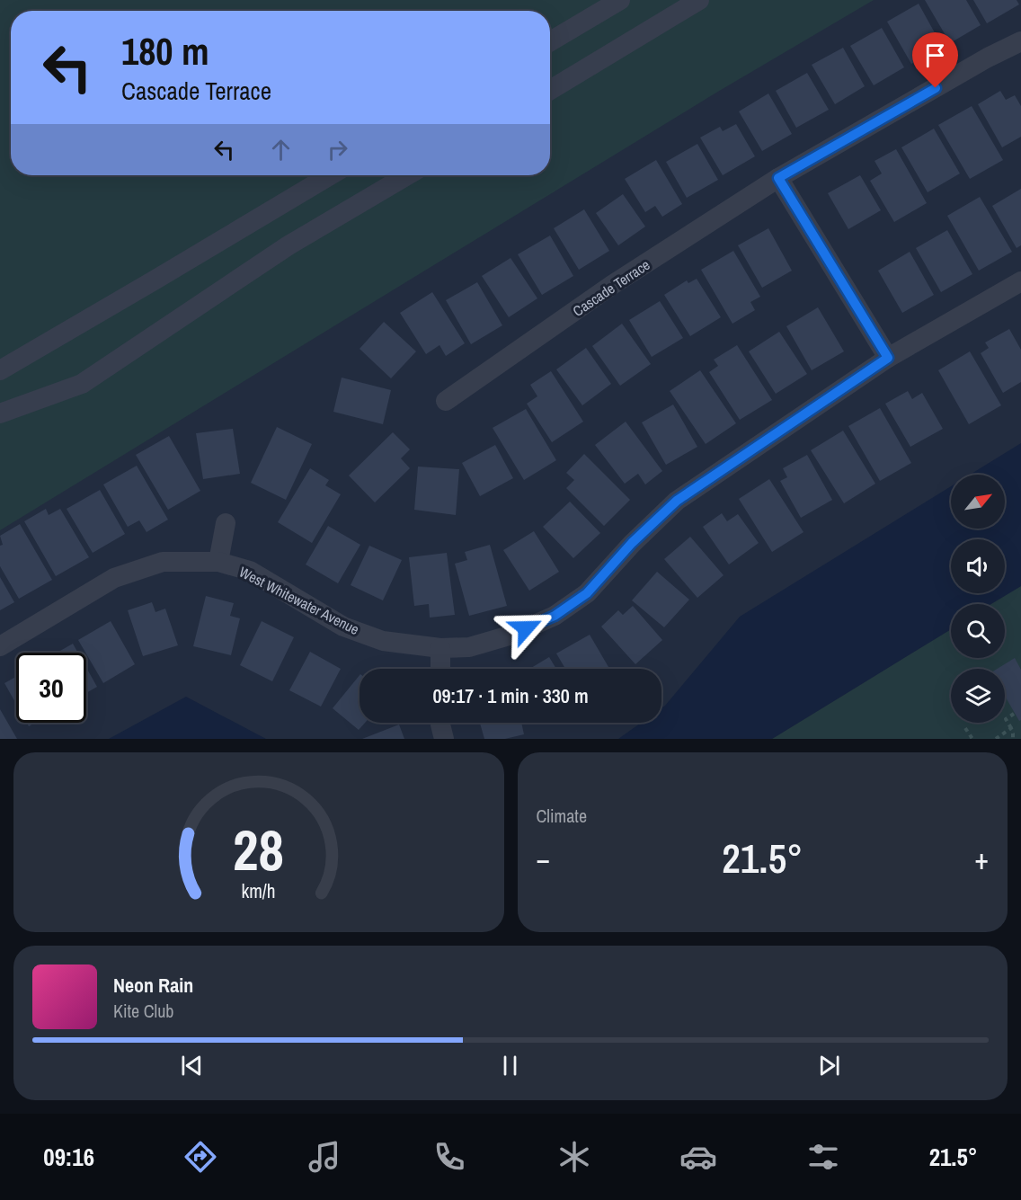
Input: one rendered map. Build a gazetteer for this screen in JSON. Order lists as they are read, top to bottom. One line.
{"streets":{"street":["Cascade Terrace","West Whitewater Avenue"]},"north":"top right","page":{"turn":["180 m","Cascade Terrace"],"limit":"30","trip":"09:17 · 1 min · 330 m","tile":"Climate","heat":["−","21.5°","+"],"song":["Neon Rain","Kite Club"],"tabs":["09:16","21.5°"],"gauge":["28","km/h"]}}
